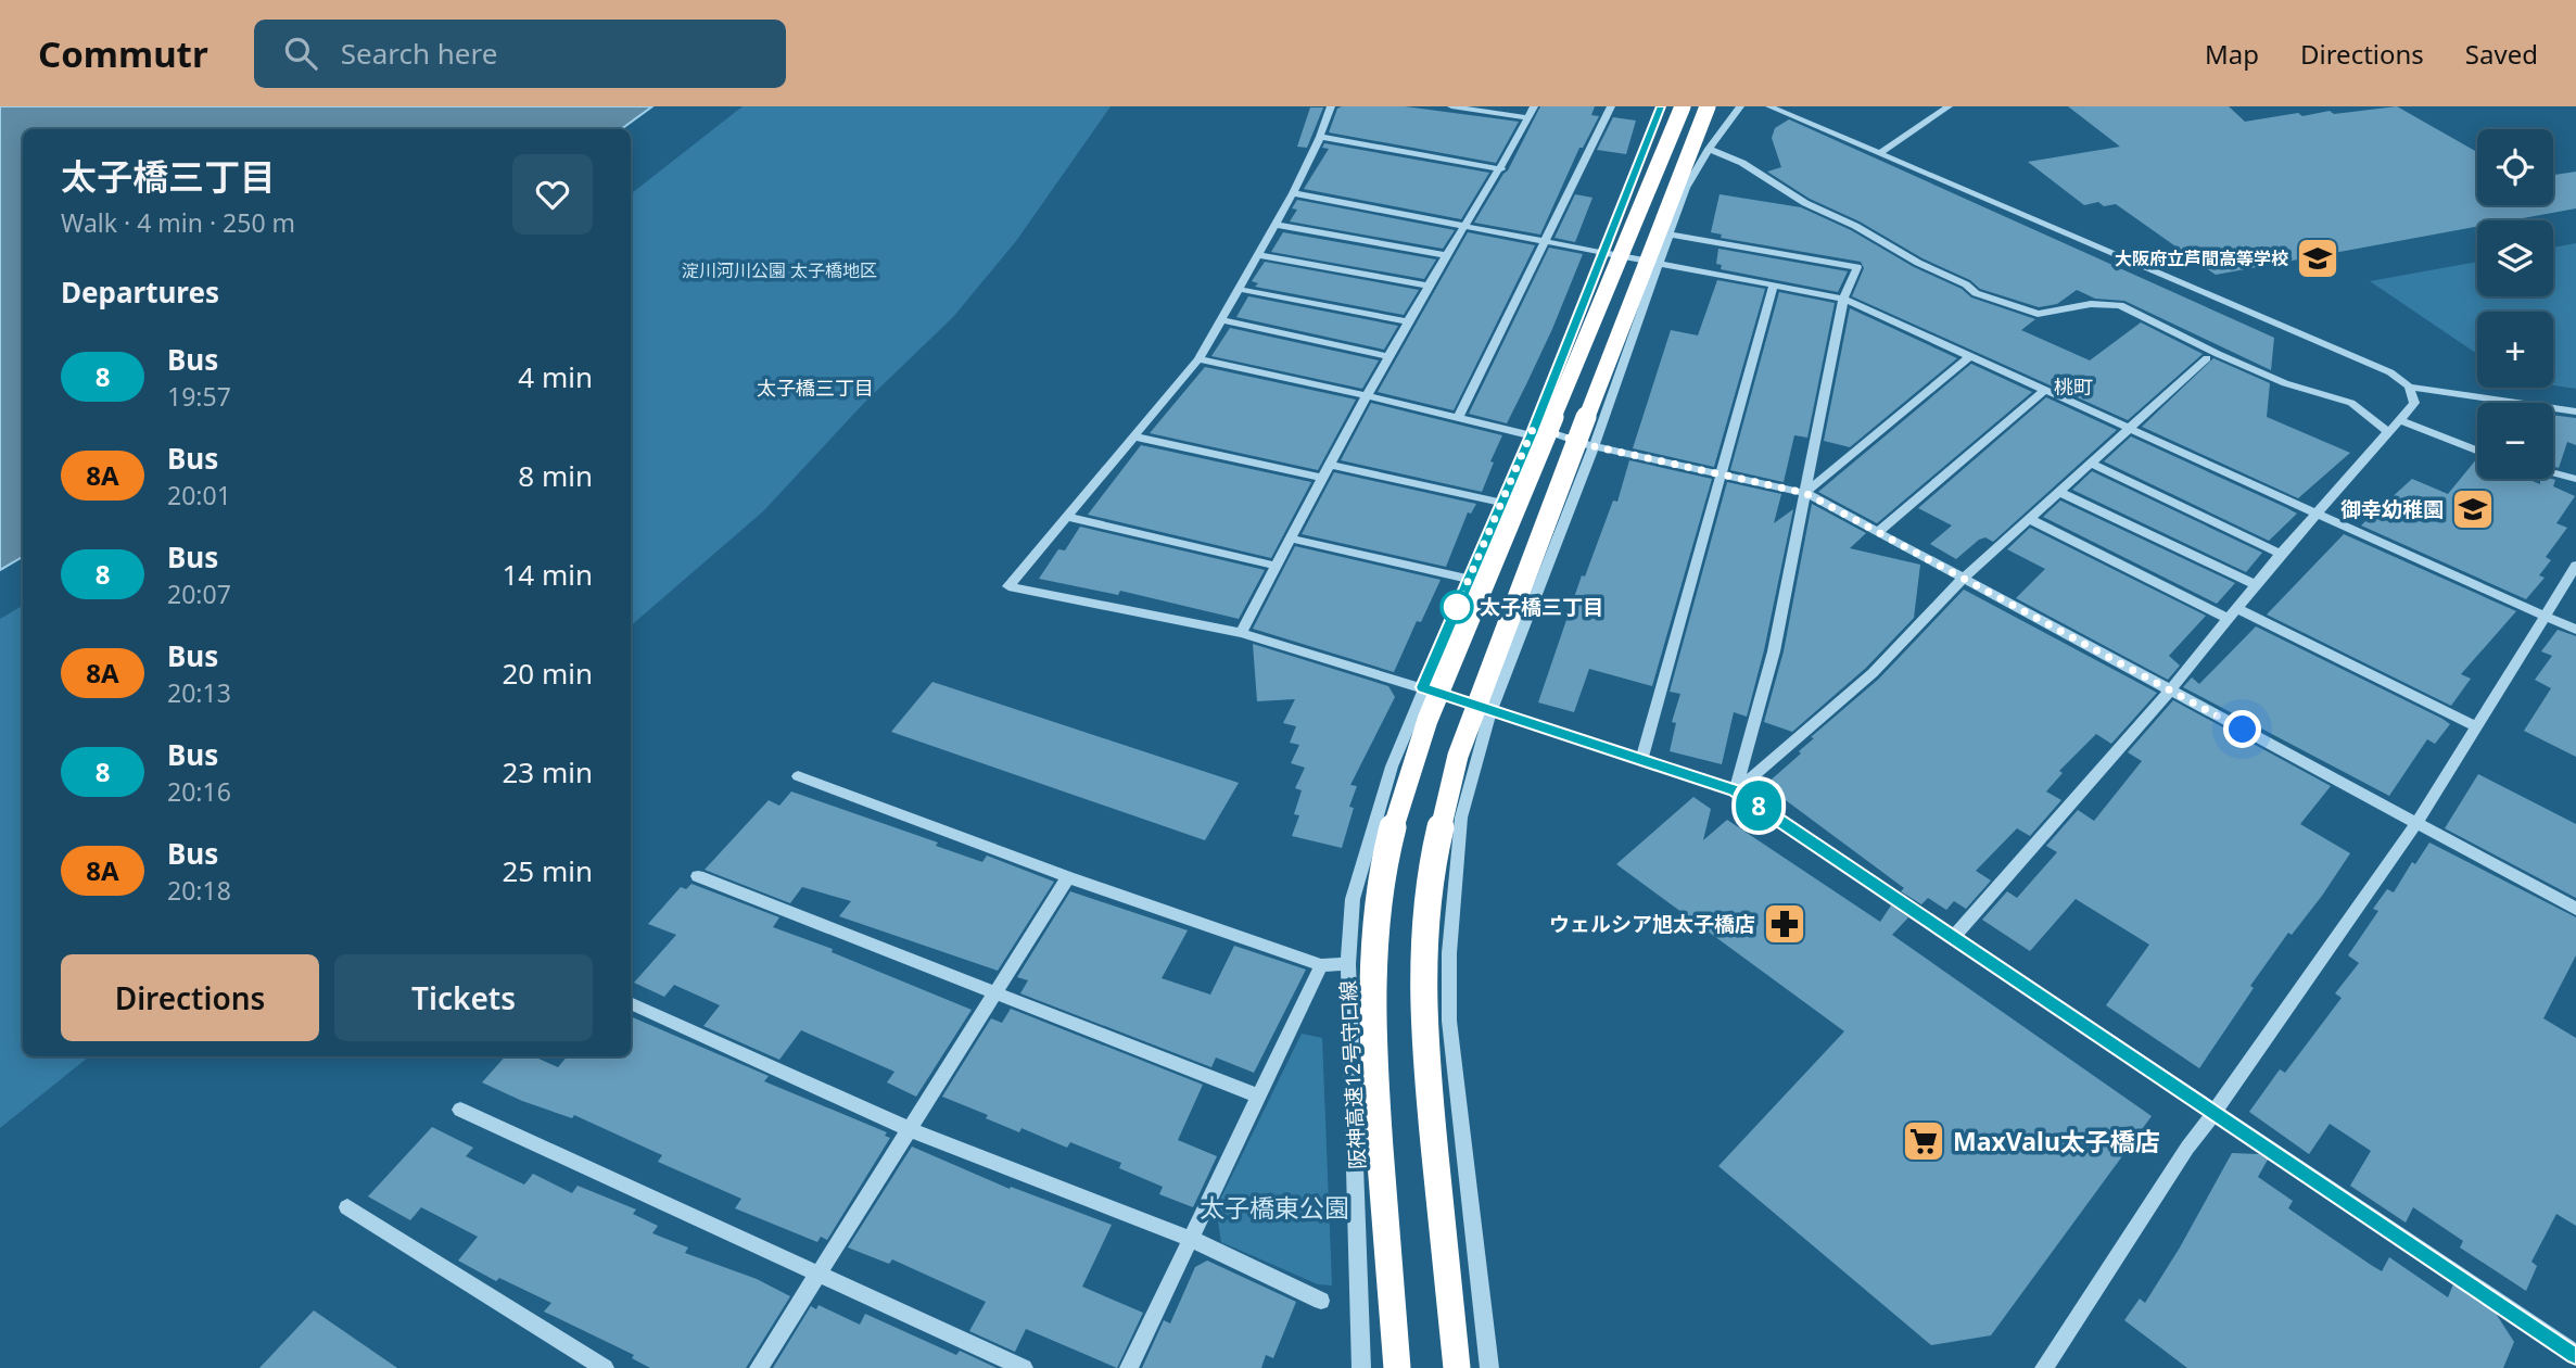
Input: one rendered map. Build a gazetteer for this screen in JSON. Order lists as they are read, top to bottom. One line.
{"streets":{"highway":["阪神高速12号守口線"]},"districts":["桃町","太子橋三丁目"],"parks":["淀川河川公園 太子橋地区","太子橋東公園"],"places":{"school or university":["大阪府立芦間高等学校","御幸幼稚園"],"other":["太子橋三丁目"],"pharmacy":["ウェルシア旭太子橋店"],"supermarket":["MaxValu太子橋店"]},"lines":["bus line 8"],"page":{"header":"Commutr","search":"Search here","nav":["Map","Directions","Saved"],"on_map":"8","map_buttons":["+","−"],"heading":[["太子橋三丁目","Walk · 4 min · 250 m"],"Departures"],"list":[{"mark":"8","name":"Bus","note":"19:57","value":"4 min"},{"mark":"8A","name":"Bus","note":"20:01","value":"8 min"},{"mark":"8","name":"Bus","note":"20:07","value":"14 min"},{"mark":"8A","name":"Bus","note":"20:13","value":"20 min"},{"mark":"8","name":"Bus","note":"20:16","value":"23 min"},{"mark":"8A","name":"Bus","note":"20:18","value":"25 min"}],"buttons":["Directions","Tickets"]}}
